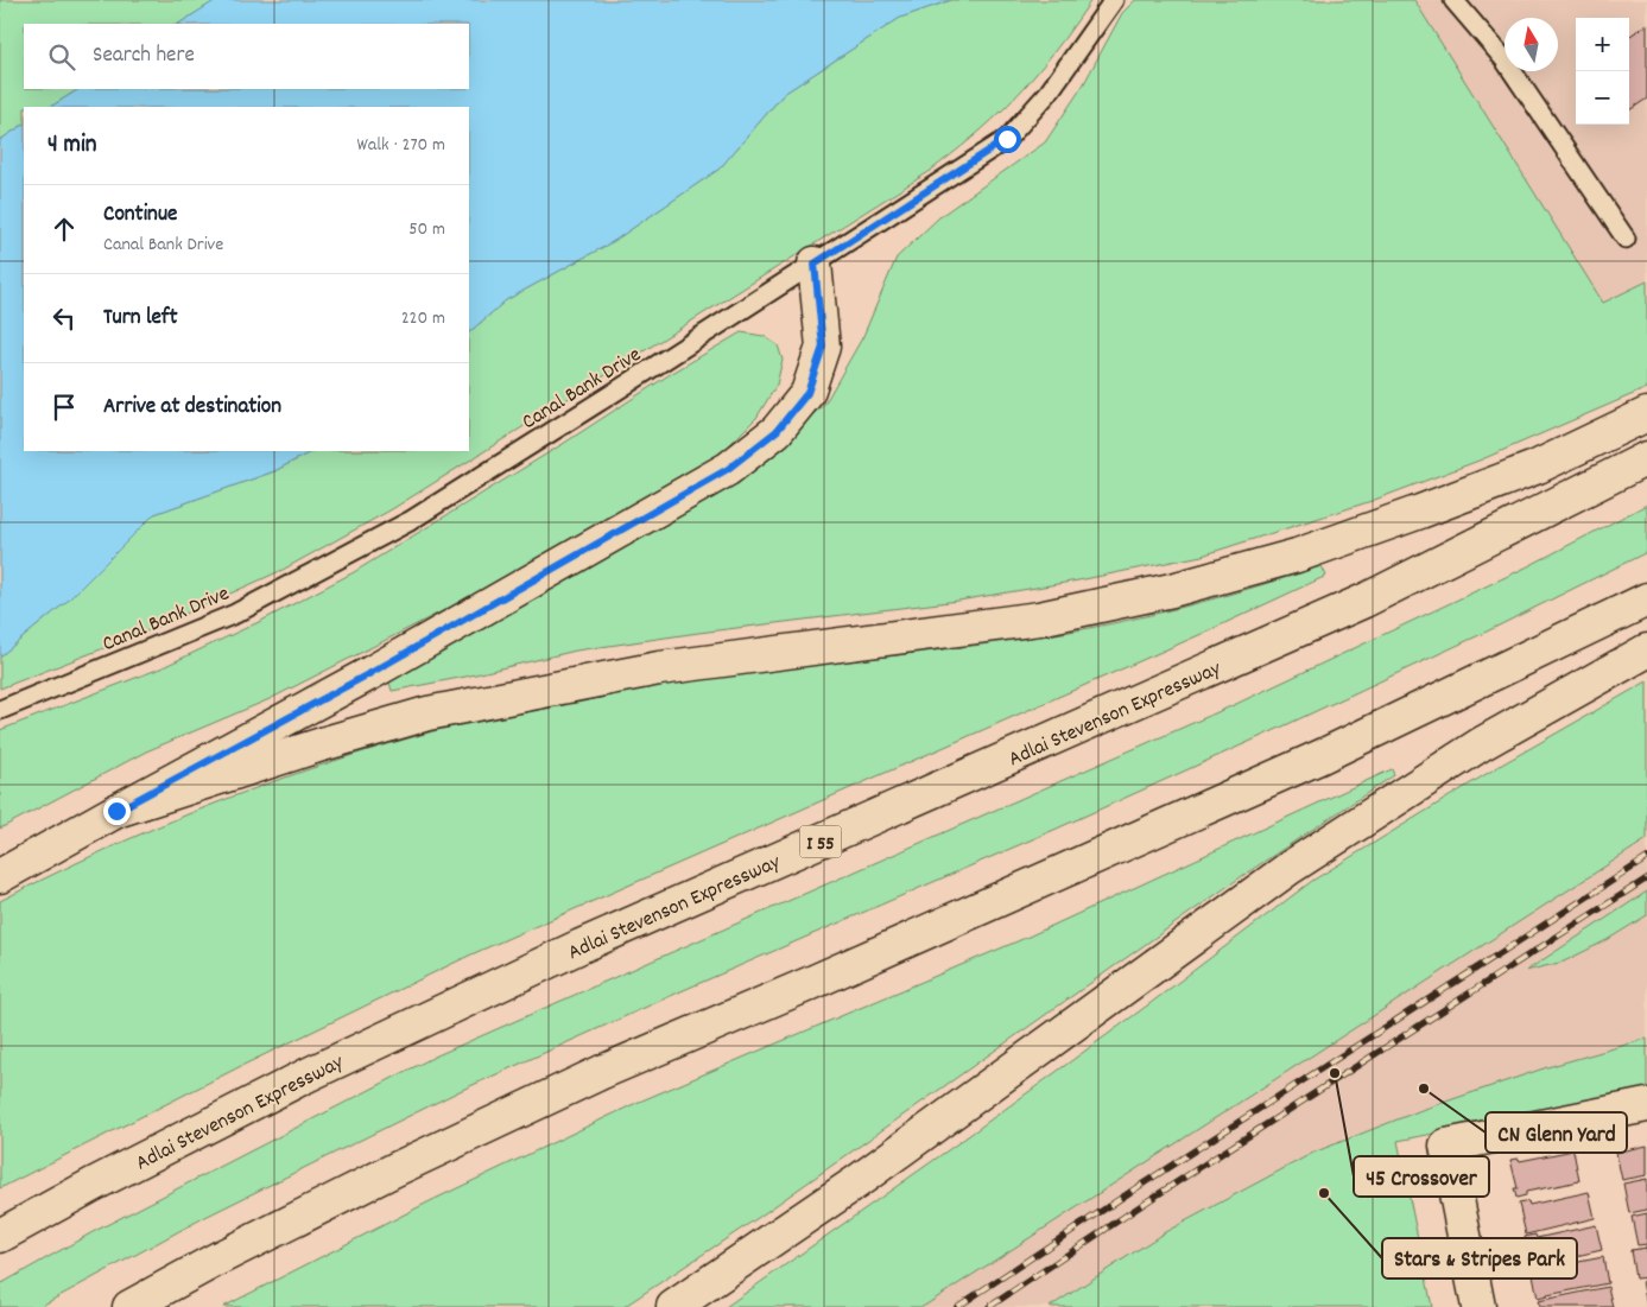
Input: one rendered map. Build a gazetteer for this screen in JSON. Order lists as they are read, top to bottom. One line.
{"streets":{"main road":["Adlai Stevenson Expressway","I 55"],"lane":["Canal Bank Drive"]},"places":["45 Crossover","CN Glenn Yard","Stars & Stripes Park"],"north":"top","page":{"map_buttons":["+","−"],"search":"Search here","heading":["4 min","Walk · 270 m"],"list":[["Continue","Canal Bank Drive","50 m"],["Turn left","220 m"],"Arrive at destination"]}}
